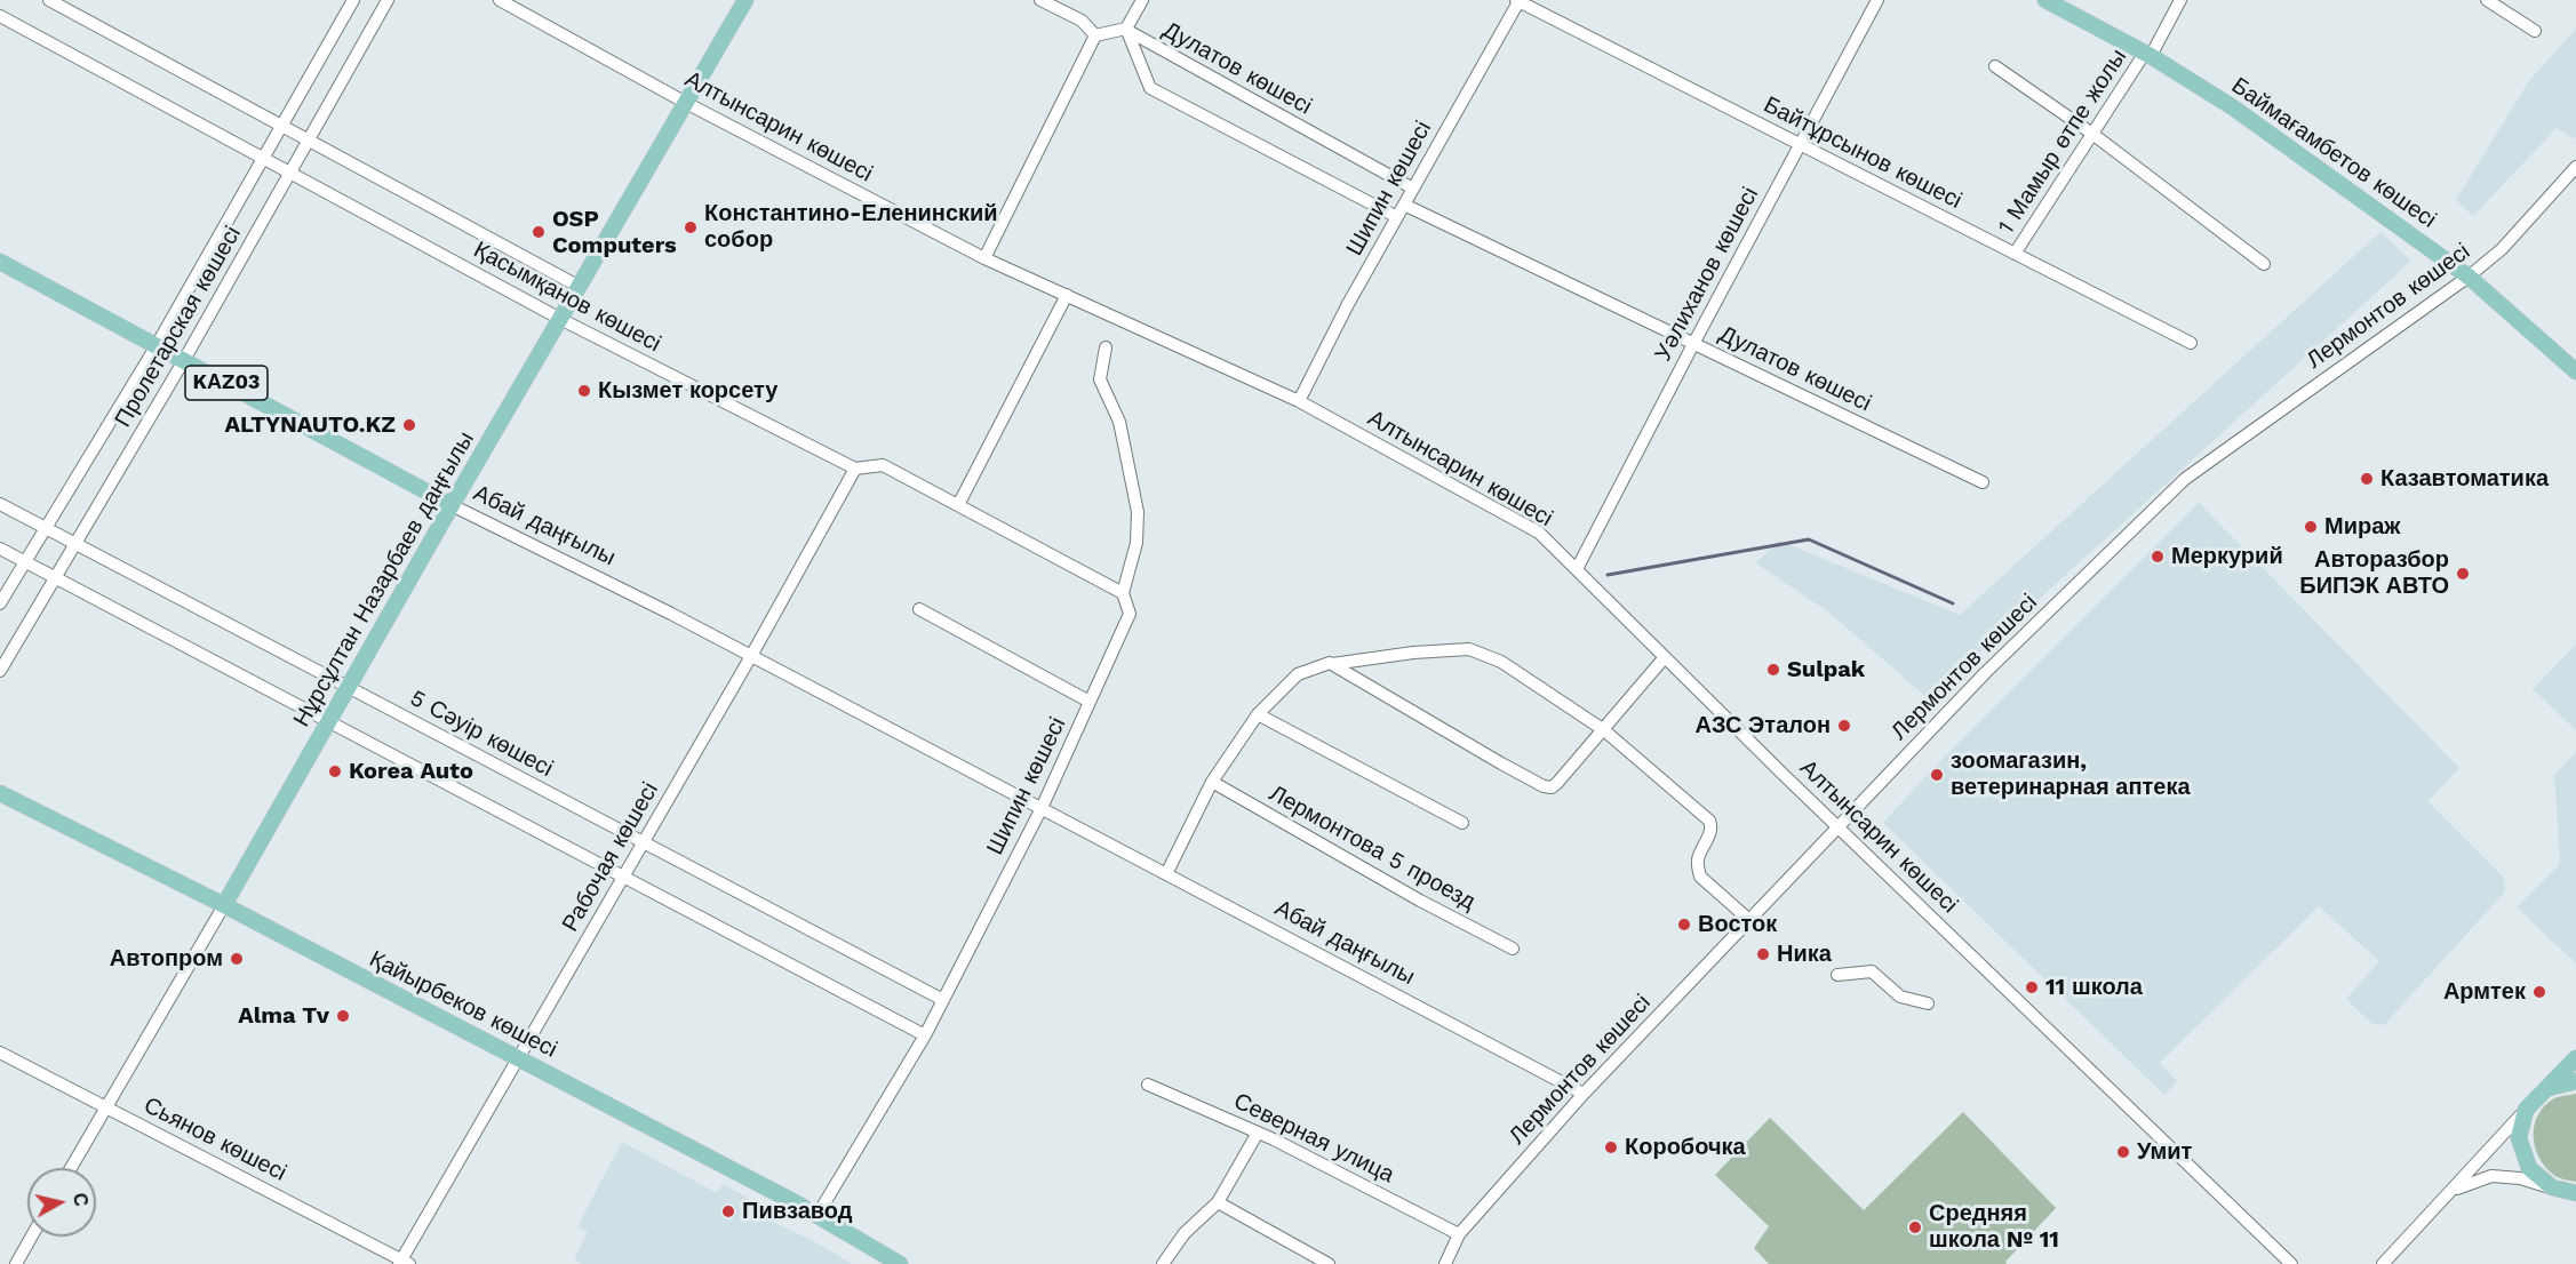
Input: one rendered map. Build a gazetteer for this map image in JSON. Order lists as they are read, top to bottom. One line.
{"streets":{"main road":["Баймағамбетов көшесі","KАZ03","Абай даңғылы","Нұрсұлтан Назарбаев даңғылы","Қайырбеков көшесі"],"street":["Дулатов көшесі","Алтынсарин көшесі","1 Мамыр өтпе жолы","Байтұрсынов көшесі","Шипин көшесі","Уәлиханов көшесі","Қасымқанов көшесі","Лермонтов көшесі","Пролетарская көшесі","5 Сәуір көшесі","Лермонтова 5 проезд","Рабочая көшесі","Северная улица","Сьянов көшесі"]},"crossings":[["Дулатов көшесі","Шипин көшесі"],["Дулатов көшесі","Уәлиханов көшесі"],["Алтынсарин көшесі","Шипин көшесі"],["Алтынсарин көшесі","Уәлиханов көшесі"],["Алтынсарин көшесі","Лермонтов көшесі"],["Алтынсарин көшесі","Нұрсұлтан Назарбаев даңғылы"],["1 Мамыр өтпе жолы","Байтұрсынов көшесі"],["1 Мамыр өтпе жолы","Баймағамбетов көшесі"],["Байтұрсынов көшесі","Шипин көшесі"],["Байтұрсынов көшесі","Уәлиханов көшесі"],["Баймағамбетов көшесі","Лермонтов көшесі"],["Шипин көшесі","Қасымқанов көшесі"],["Шипин көшесі","Абай даңғылы"],["Шипин көшесі","5 Сәуір көшесі"],["Шипин көшесі","Қайырбеков көшесі"],["Қасымқанов көшесі","Пролетарская көшесі"],["Қасымқанов көшесі","Нұрсұлтан Назарбаев даңғылы"],["Қасымқанов көшесі","Рабочая көшесі"],["Лермонтов көшесі","Абай даңғылы"],["Лермонтов көшесі","Северная улица"],["Пролетарская көшесі","Абай даңғылы"],["Пролетарская көшесі","5 Сәуір көшесі"],["Абай даңғылы","Нұрсұлтан Назарбаев даңғылы"],["Абай даңғылы","Рабочая көшесі"],["Нұрсұлтан Назарбаев даңғылы","5 Сәуір көшесі"],["Нұрсұлтан Назарбаев даңғылы","Қайырбеков көшесі"],["Нұрсұлтан Назарбаев даңғылы","Сьянов көшесі"],["5 Сәуір көшесі","Рабочая көшесі"],["Рабочая көшесі","Қайырбеков көшесі"],["Рабочая көшесі","Сьянов көшесі"]],"places":["Константино-Еленинский собор","OSP Computers","Кызмет корсету","ALTYNAUTO.KZ","Казавтоматика","Мираж","Меркурий","Авторазбор БИПЭК АВТО","Sulpak","АЗС Эталон","Korea Auto","зоомагазин, ветеринарная аптека","Восток","Ника","Автопром","11 школа","Армтек","Alma Tv","Коробочка","Умит","Пивзавод","Средняя школа № 11"],"north":"right"}
